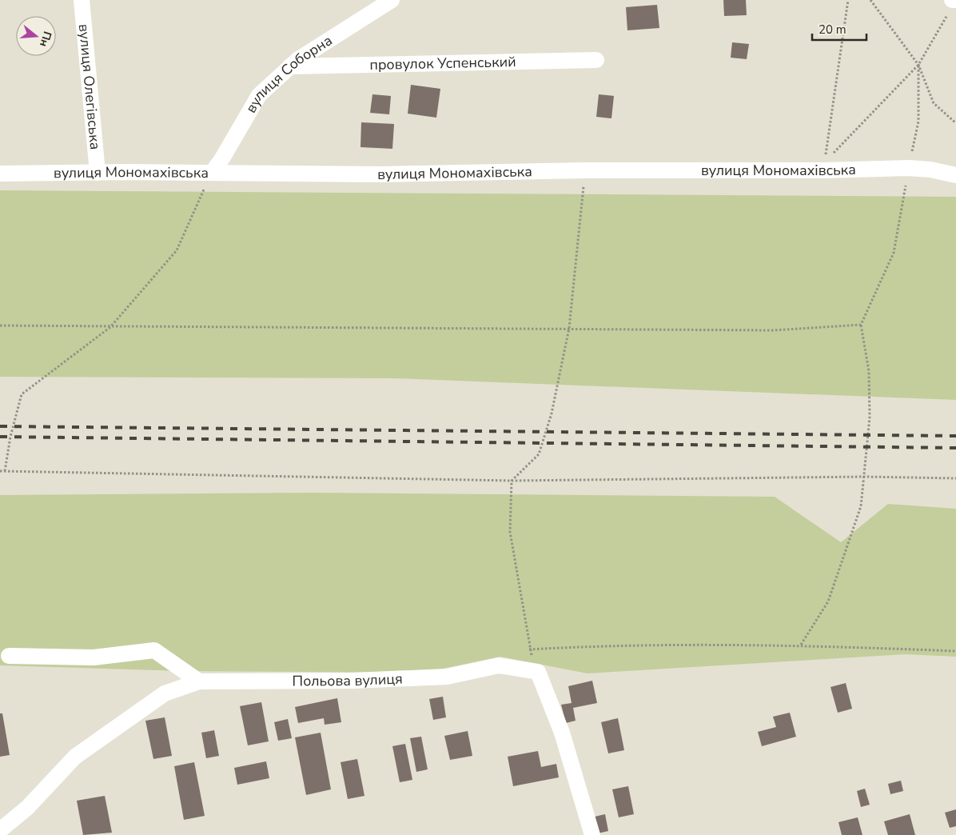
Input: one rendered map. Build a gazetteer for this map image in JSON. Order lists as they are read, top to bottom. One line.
{"streets":{"street":["провулок Успенський","вулиця Соборна","вулиця Олегівська","вулиця Мономахівська","Польова вулиця"]},"crossings":[["провулок Успенський","вулиця Соборна"],["вулиця Соборна","вулиця Мономахівська"],["вулиця Олегівська","вулиця Мономахівська"]],"scale_bar":"20 m","north":"right"}
